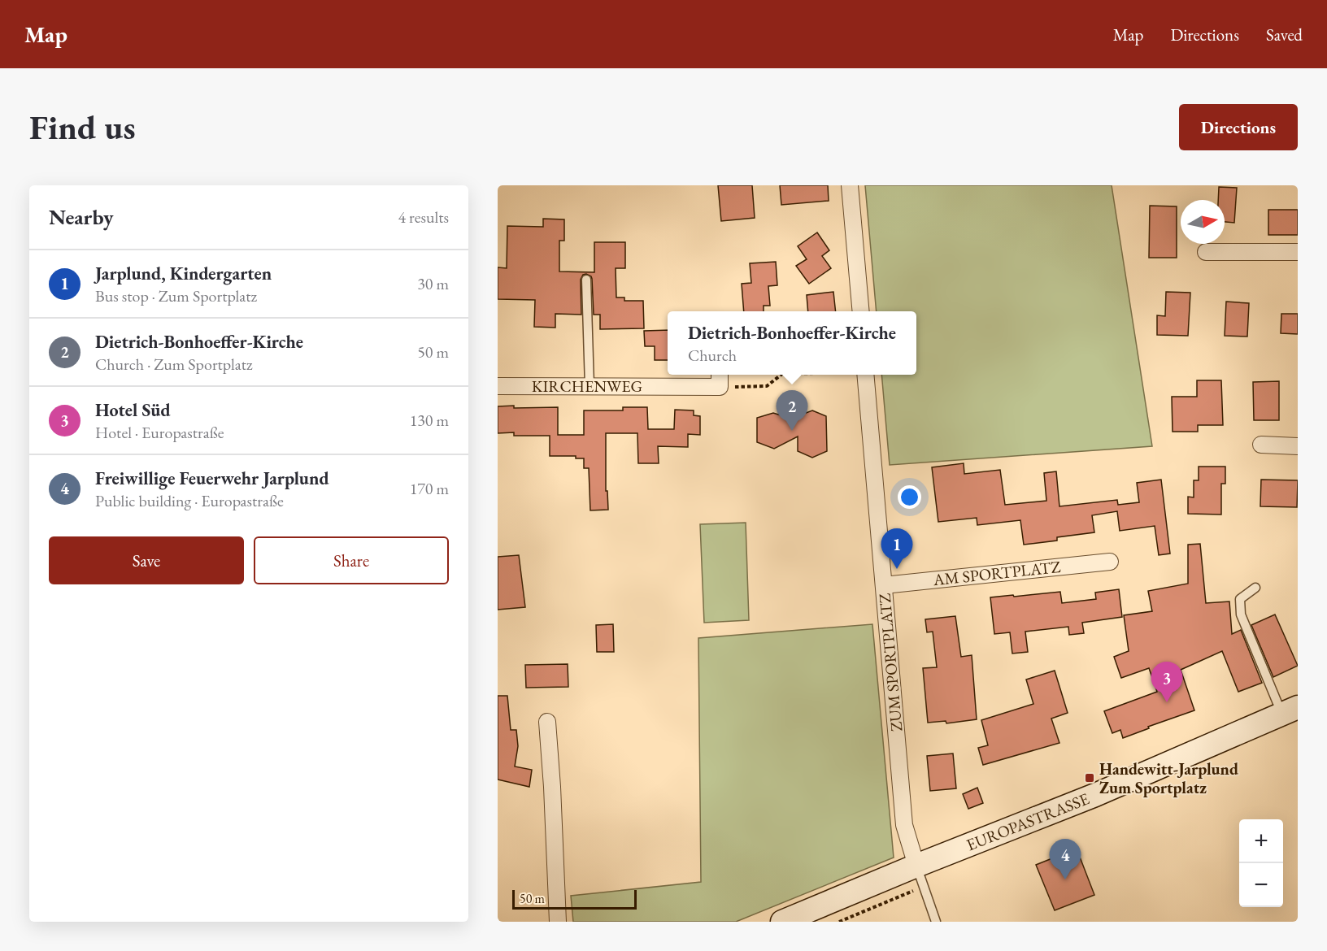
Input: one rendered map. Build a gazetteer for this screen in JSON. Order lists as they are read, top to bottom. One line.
{"streets":{"main road":["EUROPASTRASSE"],"street":["KIRCHENWEG","AM SPORTPLATZ","ZUM SPORTPLATZ"]},"crossings":[["AM SPORTPLATZ","ZUM SPORTPLATZ"],["ZUM SPORTPLATZ","EUROPASTRASSE"]],"places":{"transit":["Handewitt-Jarplund Zum Sportplatz"]},"scale_bar":"50 m","north":"right","page":{"header":"Map","nav":["Map","Directions","Saved"],"buttons":["Directions",["Save","Share"]],"title":"Find us","heading":["Nearby","4 results"],"list":[{"mark":"1","name":"Jarplund, Kindergarten","note":"Bus stop · Zum Sportplatz","value":"30 m"},{"mark":"2","name":"Dietrich-Bonhoeffer-Kirche","note":"Church · Zum Sportplatz","value":"50 m"},{"mark":"3","name":"Hotel Süd","note":"Hotel · Europastraße","value":"130 m"},{"mark":"4","name":"Freiwillige Feuerwehr Jarplund","note":"Public building · Europastraße","value":"170 m"}],"popup":["Dietrich-Bonhoeffer-Kirche","Church"],"pins":["2","1","3","4"],"map_buttons":["+","−"],"scale":"50 m"}}
